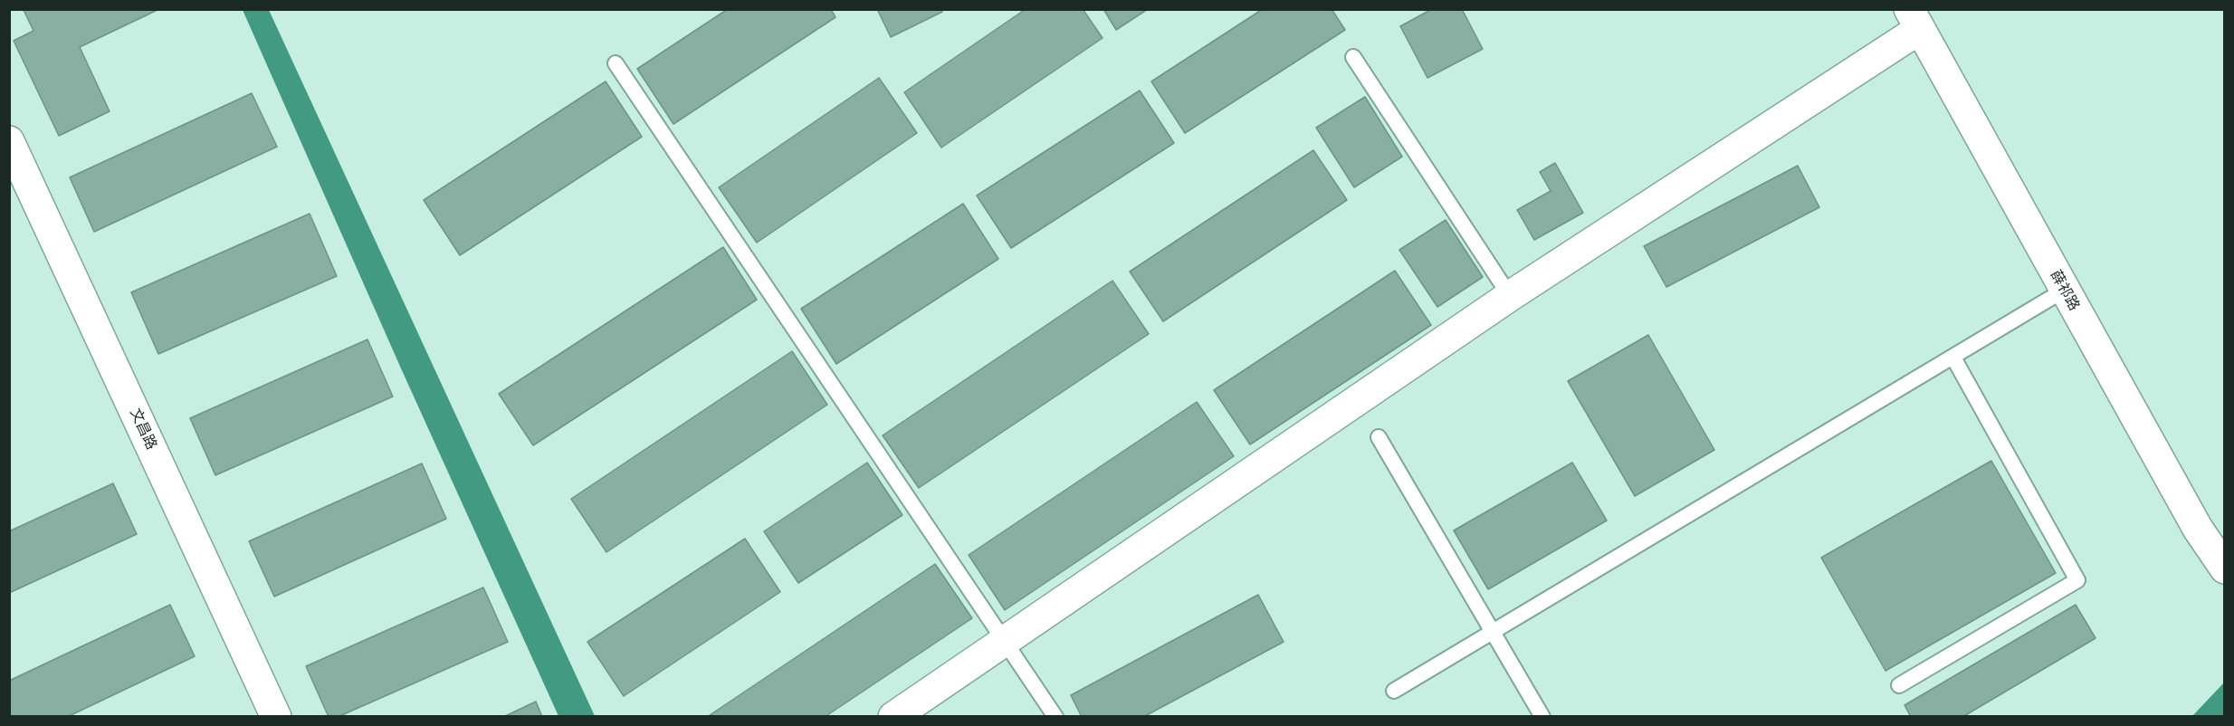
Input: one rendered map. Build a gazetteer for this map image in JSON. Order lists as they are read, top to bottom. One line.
{"streets":{"street":["薛祁路","文昌路"]}}
